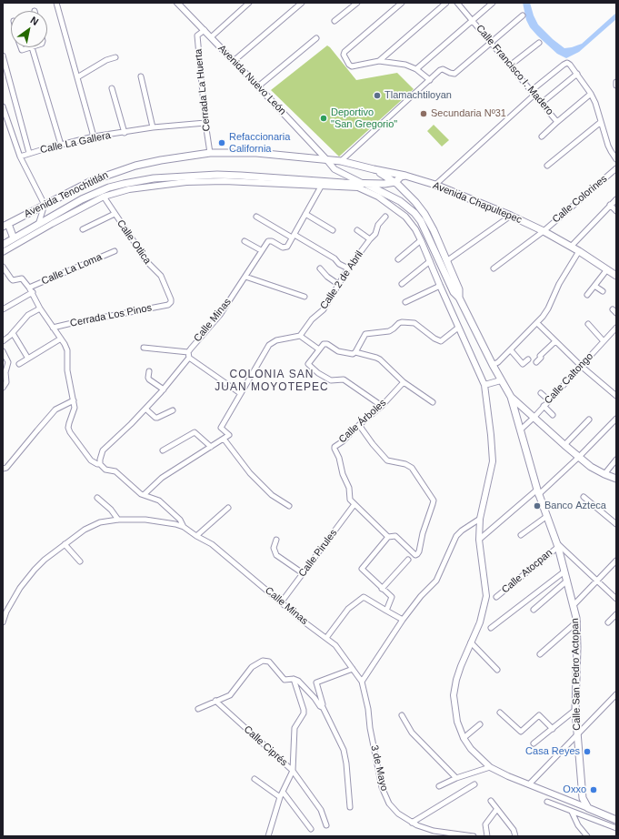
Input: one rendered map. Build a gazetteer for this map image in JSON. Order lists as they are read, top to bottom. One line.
{"streets":{"main road":["Avenida Tenochtitlán","Avenida Chapultepec","Calle San Pedro Actopan"],"street":["Calle Francisco I. Madero","Avenida Nuevo León","Cerrada La Huerta","Calle La Gallera","Calle Colorines","Calle Otlica","Calle La Loma","Calle 2 de Abril","Cerrada Los Pinos","Calle Minas","Calle Caltongo","Calle Árboles","Calle Pirules","Calle Atocpan","Calle Ciprés","3 de Mayo"]},"crossings":[["Avenida Nuevo León","Cerrada La Huerta"],["Avenida Nuevo León","Avenida Tenochtitlán"],["Avenida Nuevo León","Avenida Chapultepec"],["Avenida Nuevo León","Calle San Pedro Actopan"],["Cerrada La Huerta","Calle La Gallera"],["Cerrada La Huerta","Avenida Tenochtitlán"],["Avenida Tenochtitlán","Avenida Chapultepec"],["Calle Colorines","Avenida Chapultepec"],["Calle Otlica","Cerrada Los Pinos"],["Calle La Loma","Cerrada Los Pinos"],["Calle La Loma","Calle Minas"],["Calle Minas","Calle Pirules"],["Calle Minas","3 de Mayo"],["Calle Caltongo","Calle San Pedro Actopan"],["Calle Árboles","Calle Pirules"],["Calle Atocpan","Calle San Pedro Actopan"]],"districts":["COLONIA SAN JUAN MOYOTEPEC"],"places":["Tlamachtiloyan","Secundaria Nº31","Deportivo \"San Gregorio\"","Refaccionaria California","Banco Azteca","Casa Reyes","Oxxo"],"north":"top right"}
